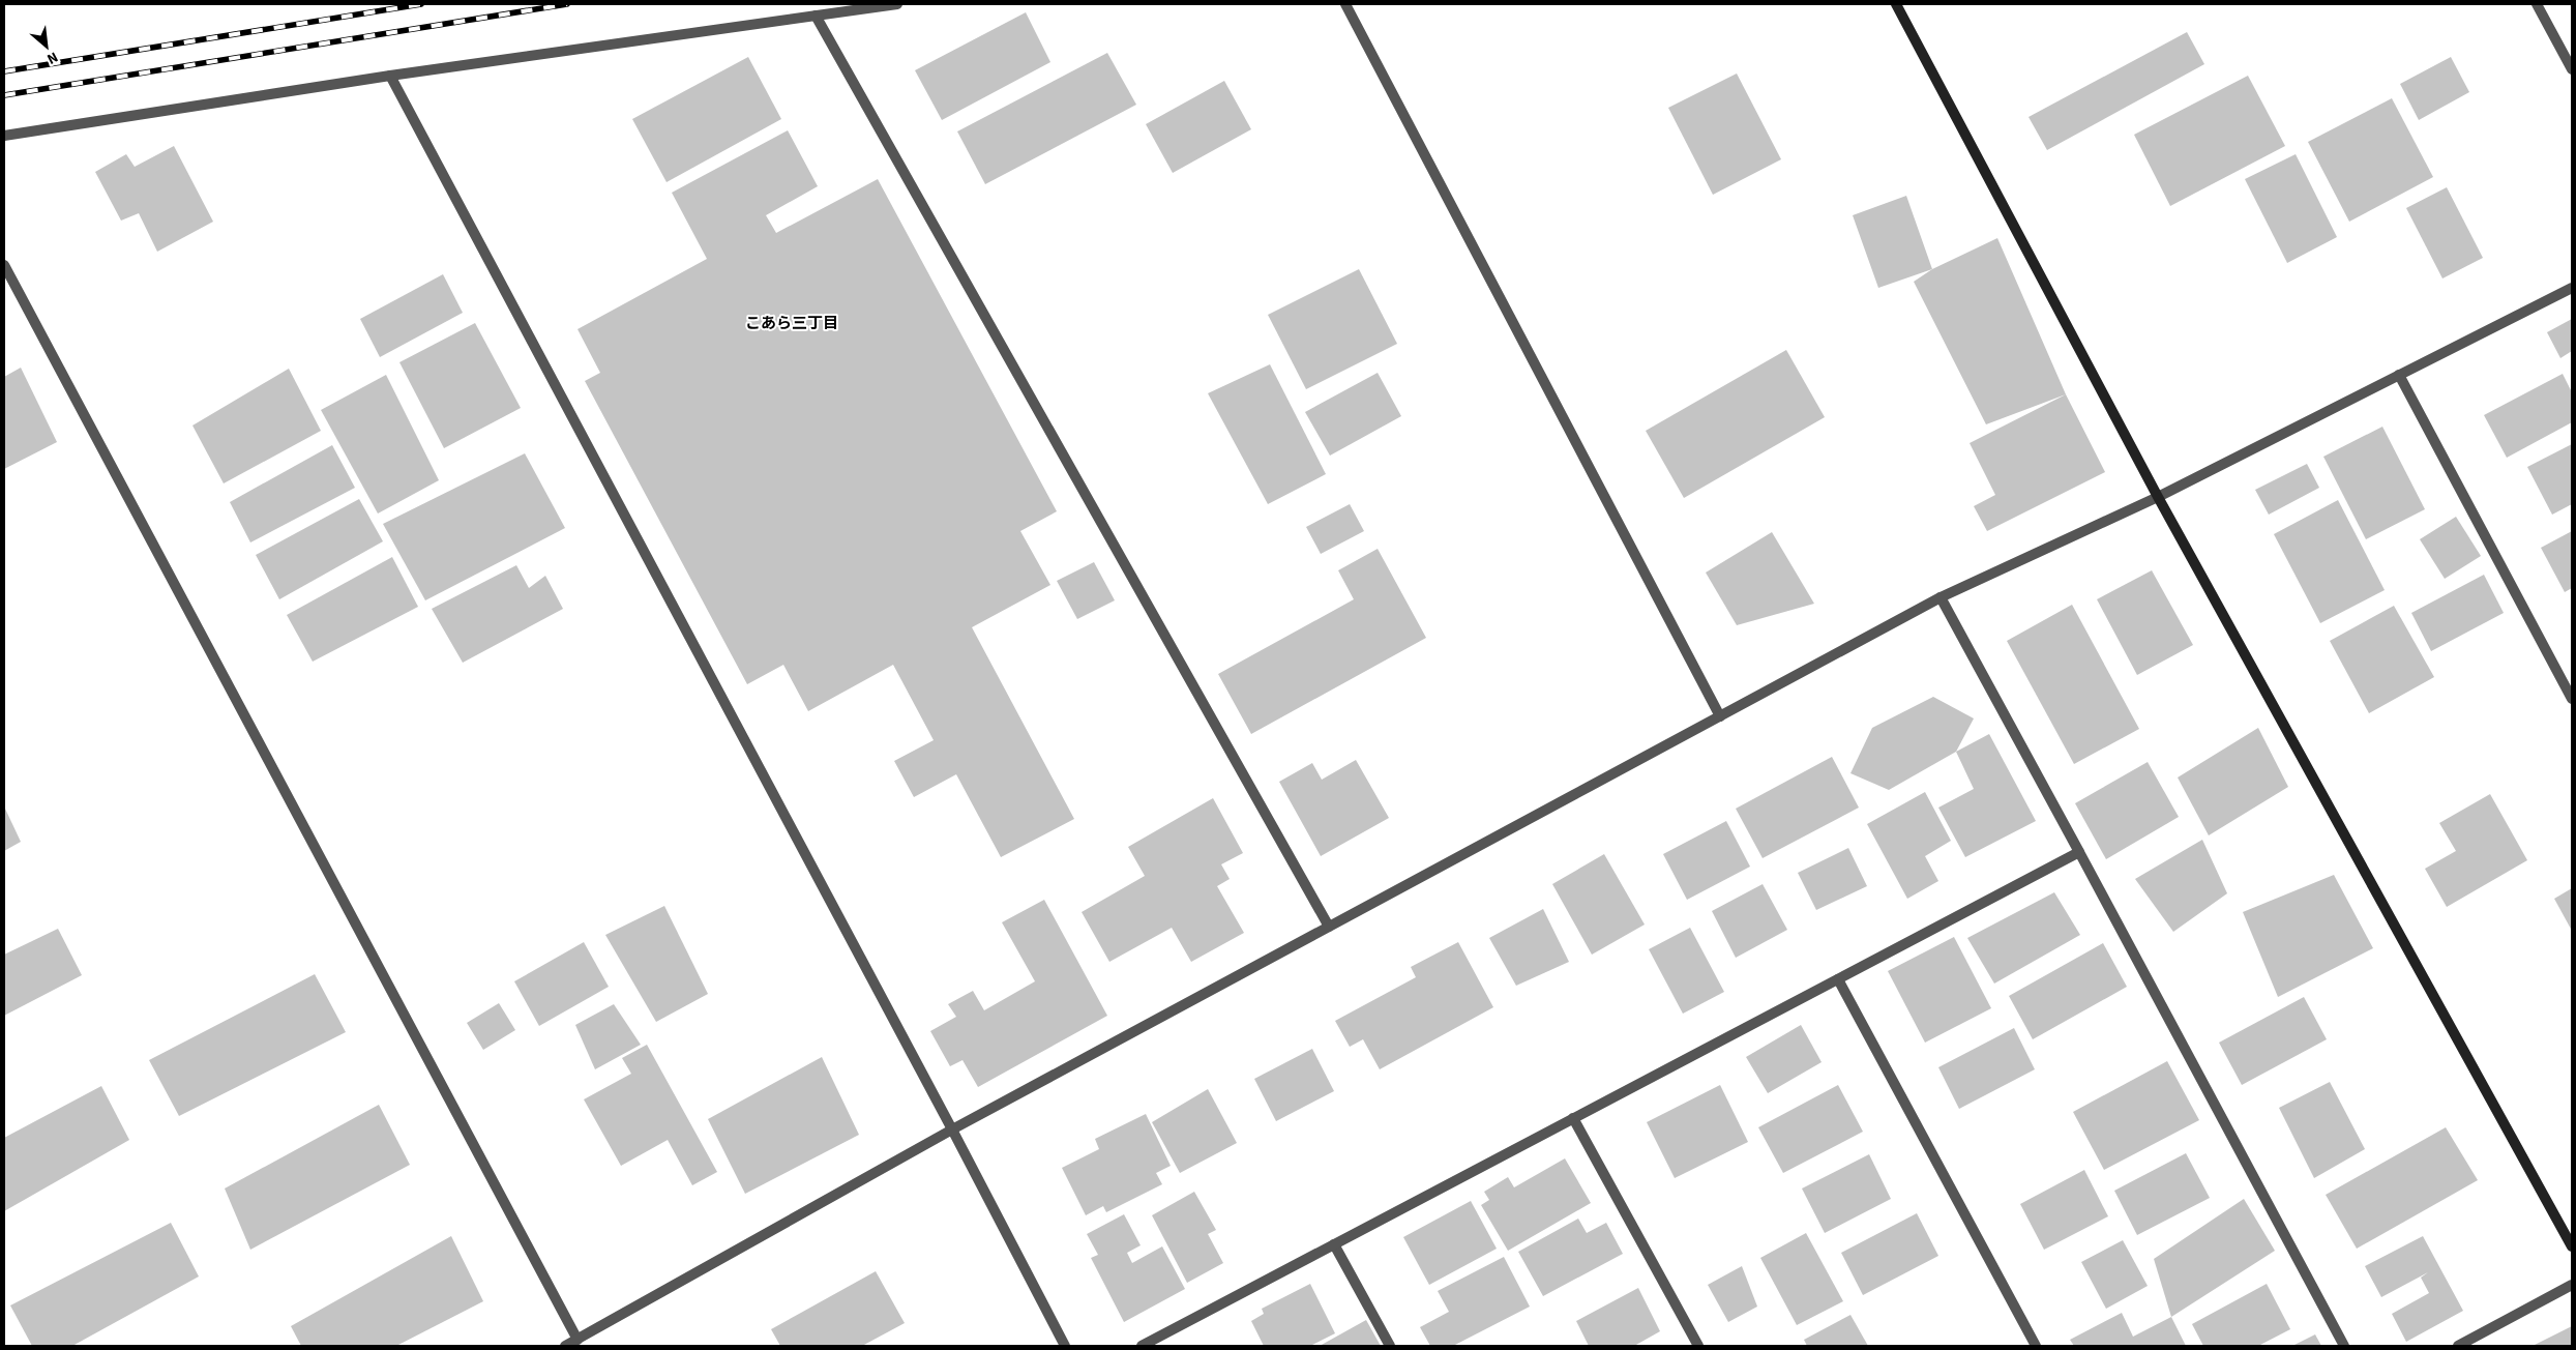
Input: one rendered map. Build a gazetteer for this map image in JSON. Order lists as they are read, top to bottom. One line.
{"districts":["こあら三丁目"],"north":"bottom right"}
